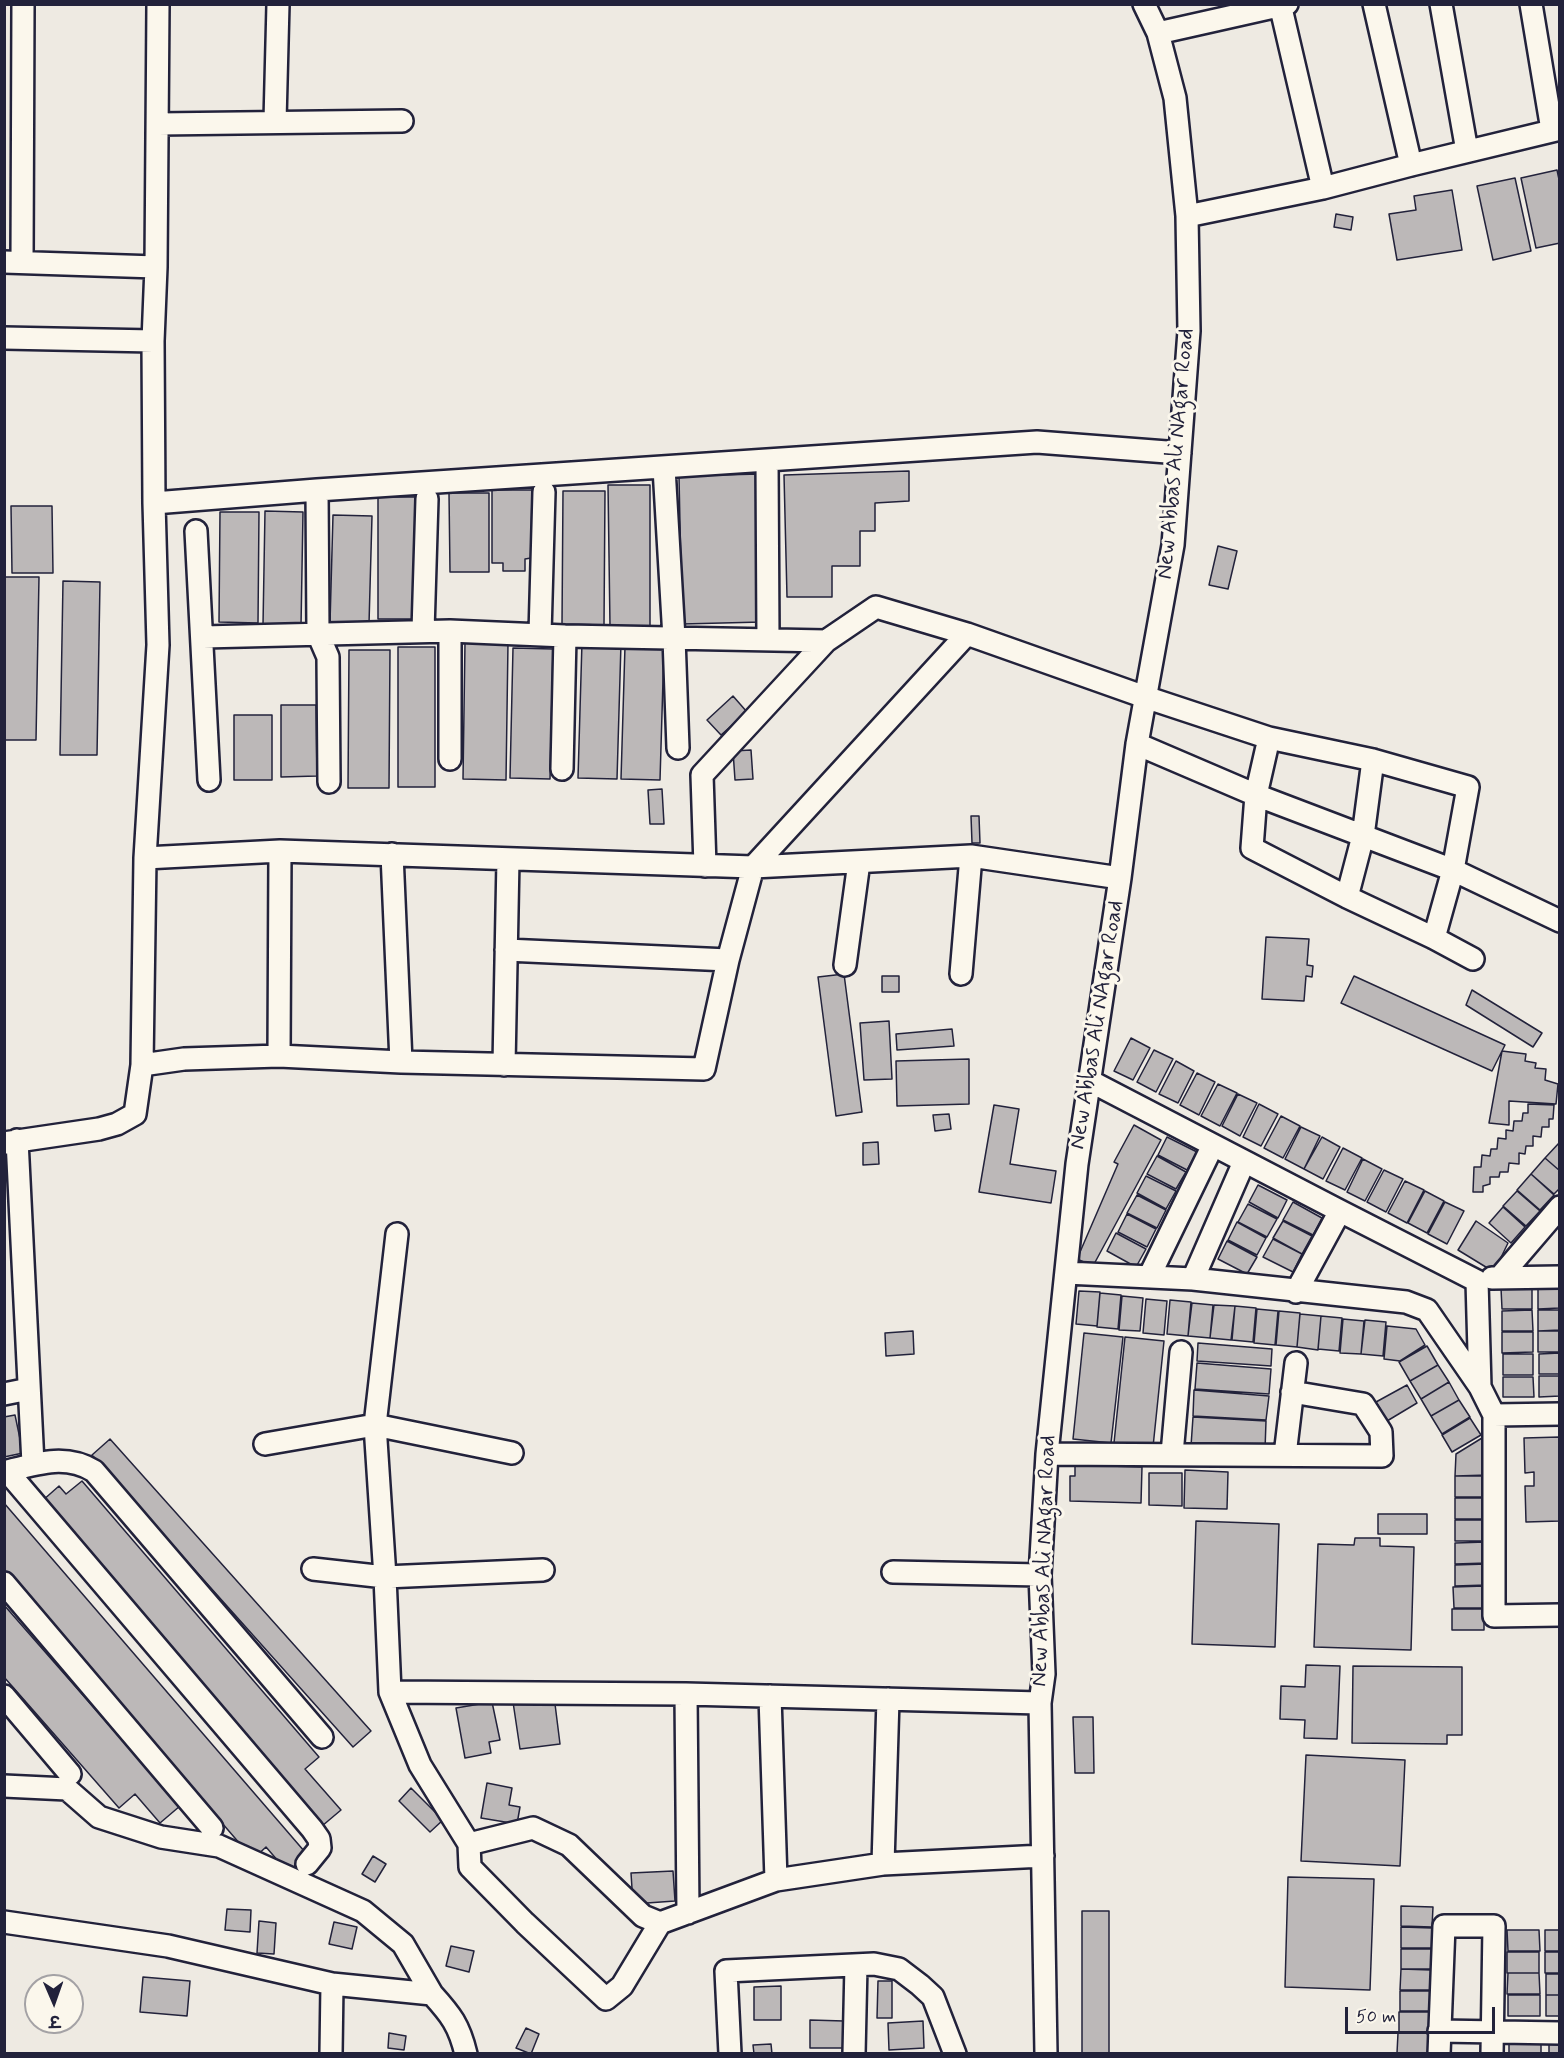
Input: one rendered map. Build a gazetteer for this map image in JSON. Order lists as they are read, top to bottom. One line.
{"streets":{"street":["New Abbas Ali NAgar Road"]},"scale_bar":"50 m","north":"bottom"}
